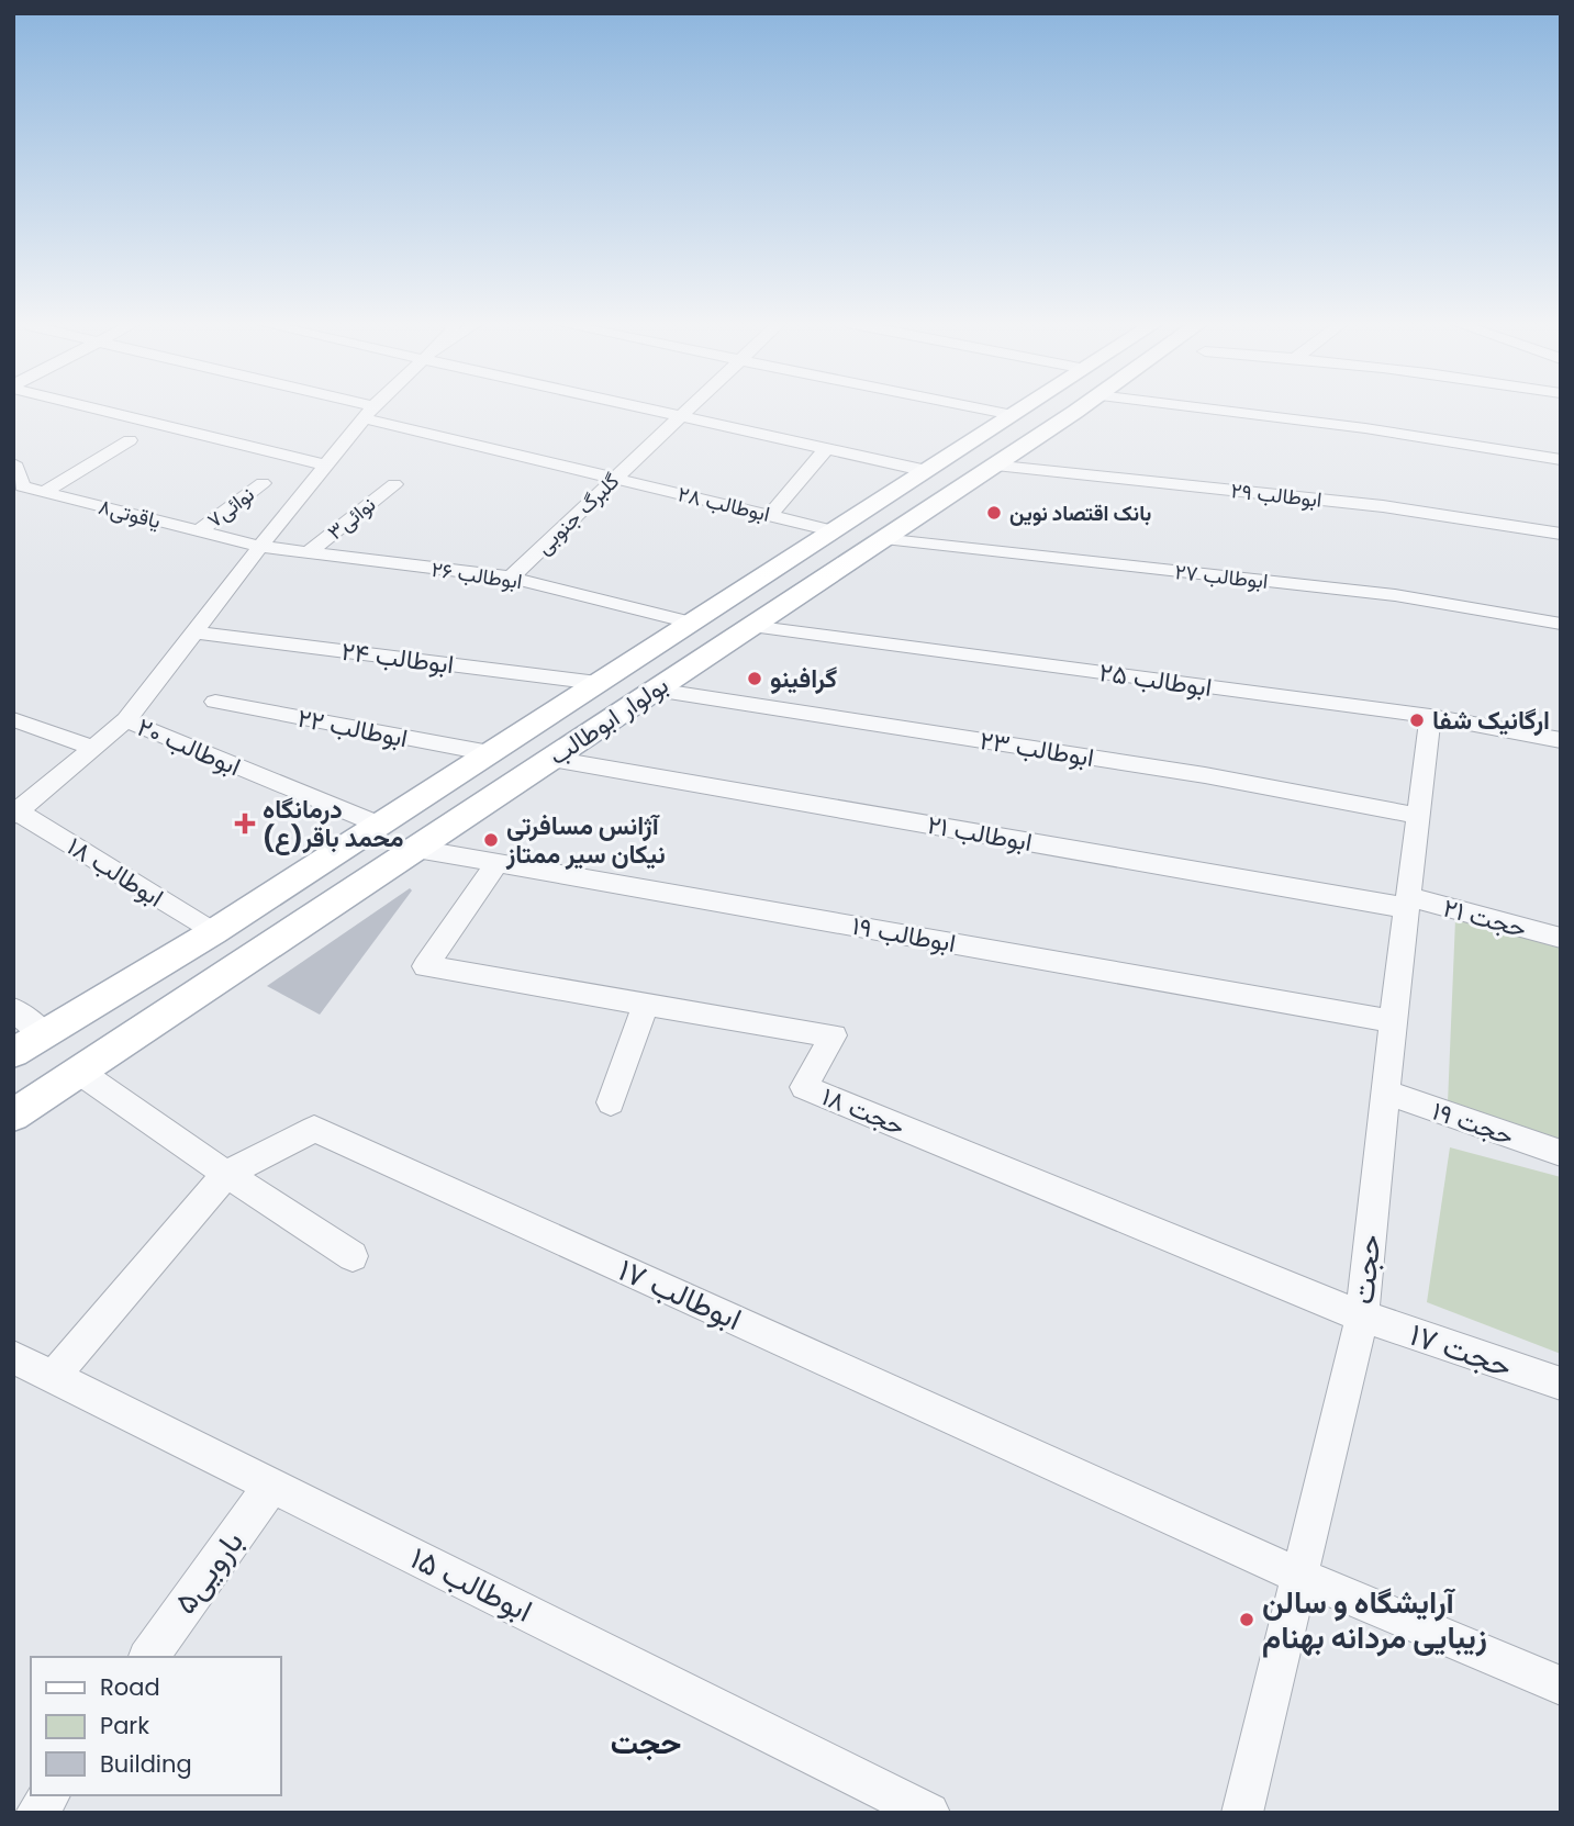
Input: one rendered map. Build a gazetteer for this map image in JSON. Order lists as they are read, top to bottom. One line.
{"streets":{"main road":["بولوار ابوطالب"],"street":["ابوطالب ۲۹","ابوطالب ۲۸","نوائی۷","یاقوتی۸","گلبرگ جنوبی","نوائی۳","ابوطالب ۲۶","ابوطالب ۲۷","ابوطالب ۲۴","ابوطالب ۲۵","ابوطالب ۲۲","ابوطالب ۲۰","ابوطالب ۲۳","ابوطالب ۲۱","ابوطالب ۱۸","حجت ۲۱","ابوطالب ۱۹","حجت ۱۸","حجت ۱۹","حجت","ابوطالب ۱۷","حجت ۱۷","بارویی۵","ابوطالب ۱۵"]},"crossings":[["ابوطالب ۲۹","بولوار ابوطالب"],["ابوطالب ۲۸","گلبرگ جنوبی"],["ابوطالب ۲۸","بولوار ابوطالب"],["نوائی۷","یاقوتی۸"],["یاقوتی۸","ابوطالب ۲۶"],["گلبرگ جنوبی","ابوطالب ۲۶"],["نوائی۳","ابوطالب ۲۶"],["ابوطالب ۲۶","بولوار ابوطالب"],["ابوطالب ۲۷","بولوار ابوطالب"],["ابوطالب ۲۴","بولوار ابوطالب"],["ابوطالب ۲۵","بولوار ابوطالب"],["ابوطالب ۲۵","حجت"],["بولوار ابوطالب","ابوطالب ۲۲"],["بولوار ابوطالب","ابوطالب ۲۰"],["بولوار ابوطالب","ابوطالب ۲۳"],["بولوار ابوطالب","ابوطالب ۲۱"],["بولوار ابوطالب","ابوطالب ۱۸"],["بولوار ابوطالب","ابوطالب ۱۹"],["ابوطالب ۲۳","حجت"],["ابوطالب ۲۱","حجت ۲۱"],["ابوطالب ۲۱","حجت"],["حجت ۲۱","حجت"],["ابوطالب ۱۹","حجت ۱۸"],["ابوطالب ۱۹","حجت"],["حجت ۱۸","حجت"],["حجت ۱۸","حجت ۱۷"],["حجت ۱۹","حجت"],["حجت","ابوطالب ۱۷"],["حجت","حجت ۱۷"],["بارویی۵","ابوطالب ۱۵"]],"districts":["حجت"],"places":{"other":["بانک اقتصاد نوین","گرافینو","ارگانیک شفا","آژانس مسافرتی نیکان سیر ممتاز","آرایشگاه و سالن زیبایی مردانه بهنام"],"health":["درمانگاه محمد باقر(ع)"]},"legend":["Road","Park","Building"]}
